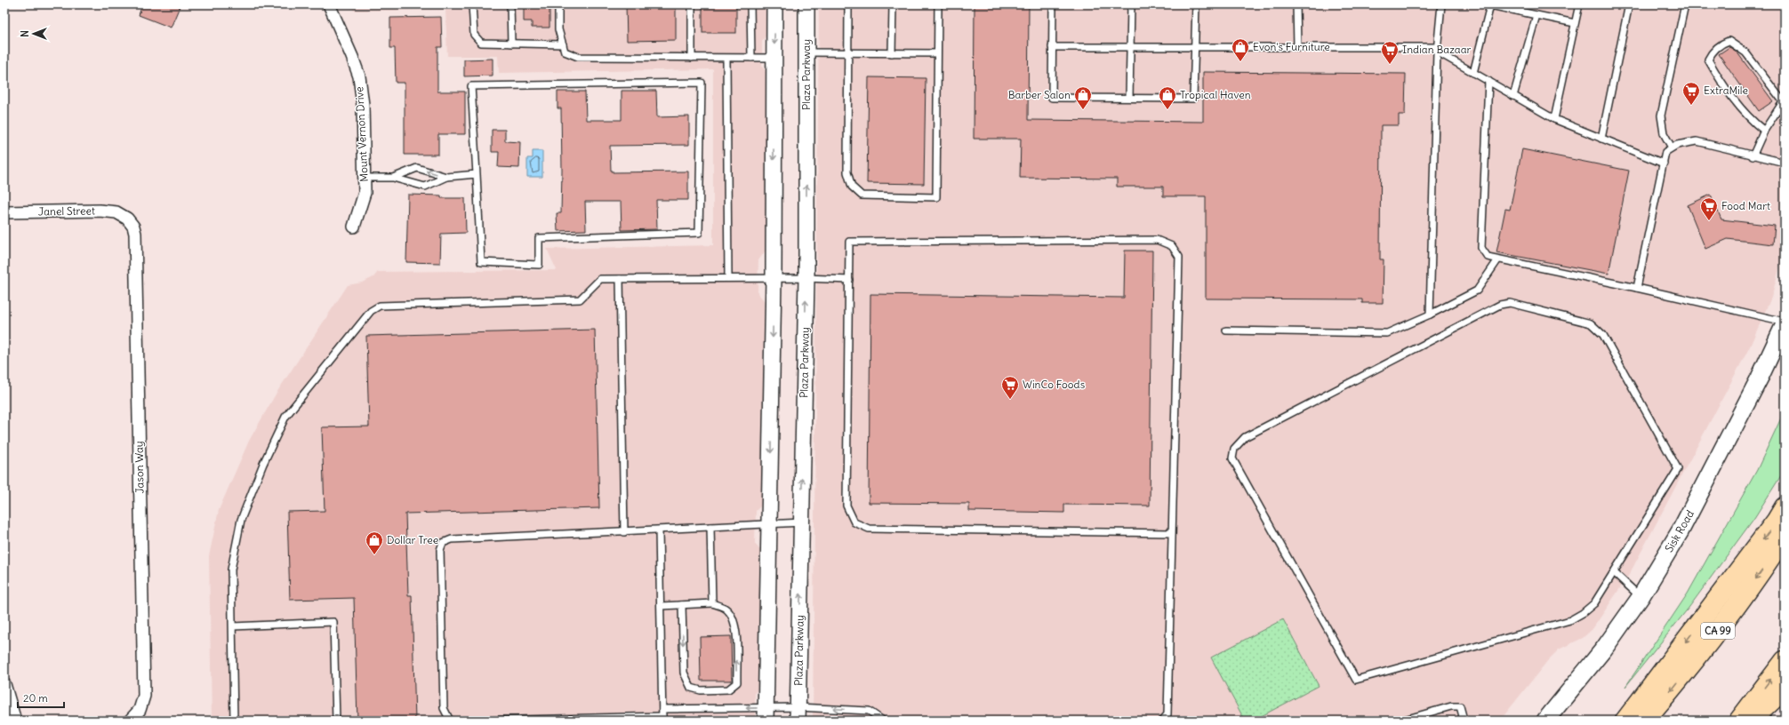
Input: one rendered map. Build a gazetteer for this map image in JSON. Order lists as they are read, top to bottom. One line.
{"streets":{"highway":["CA 99"],"main road":["Sisk Road"],"street":["Plaza Parkway","Mount Vernon Drive","Janel Street","Jason Way"]},"crossings":[["Janel Street","Jason Way"]],"places":{"shop":["Evon's Furniture","Barber Salon","Tropical Haven","Dollar Tree"],"supermarket":["Indian Bazaar","ExtraMile","Food Mart","WinCo Foods"]},"scale_bar":"20 m","north":"left"}
